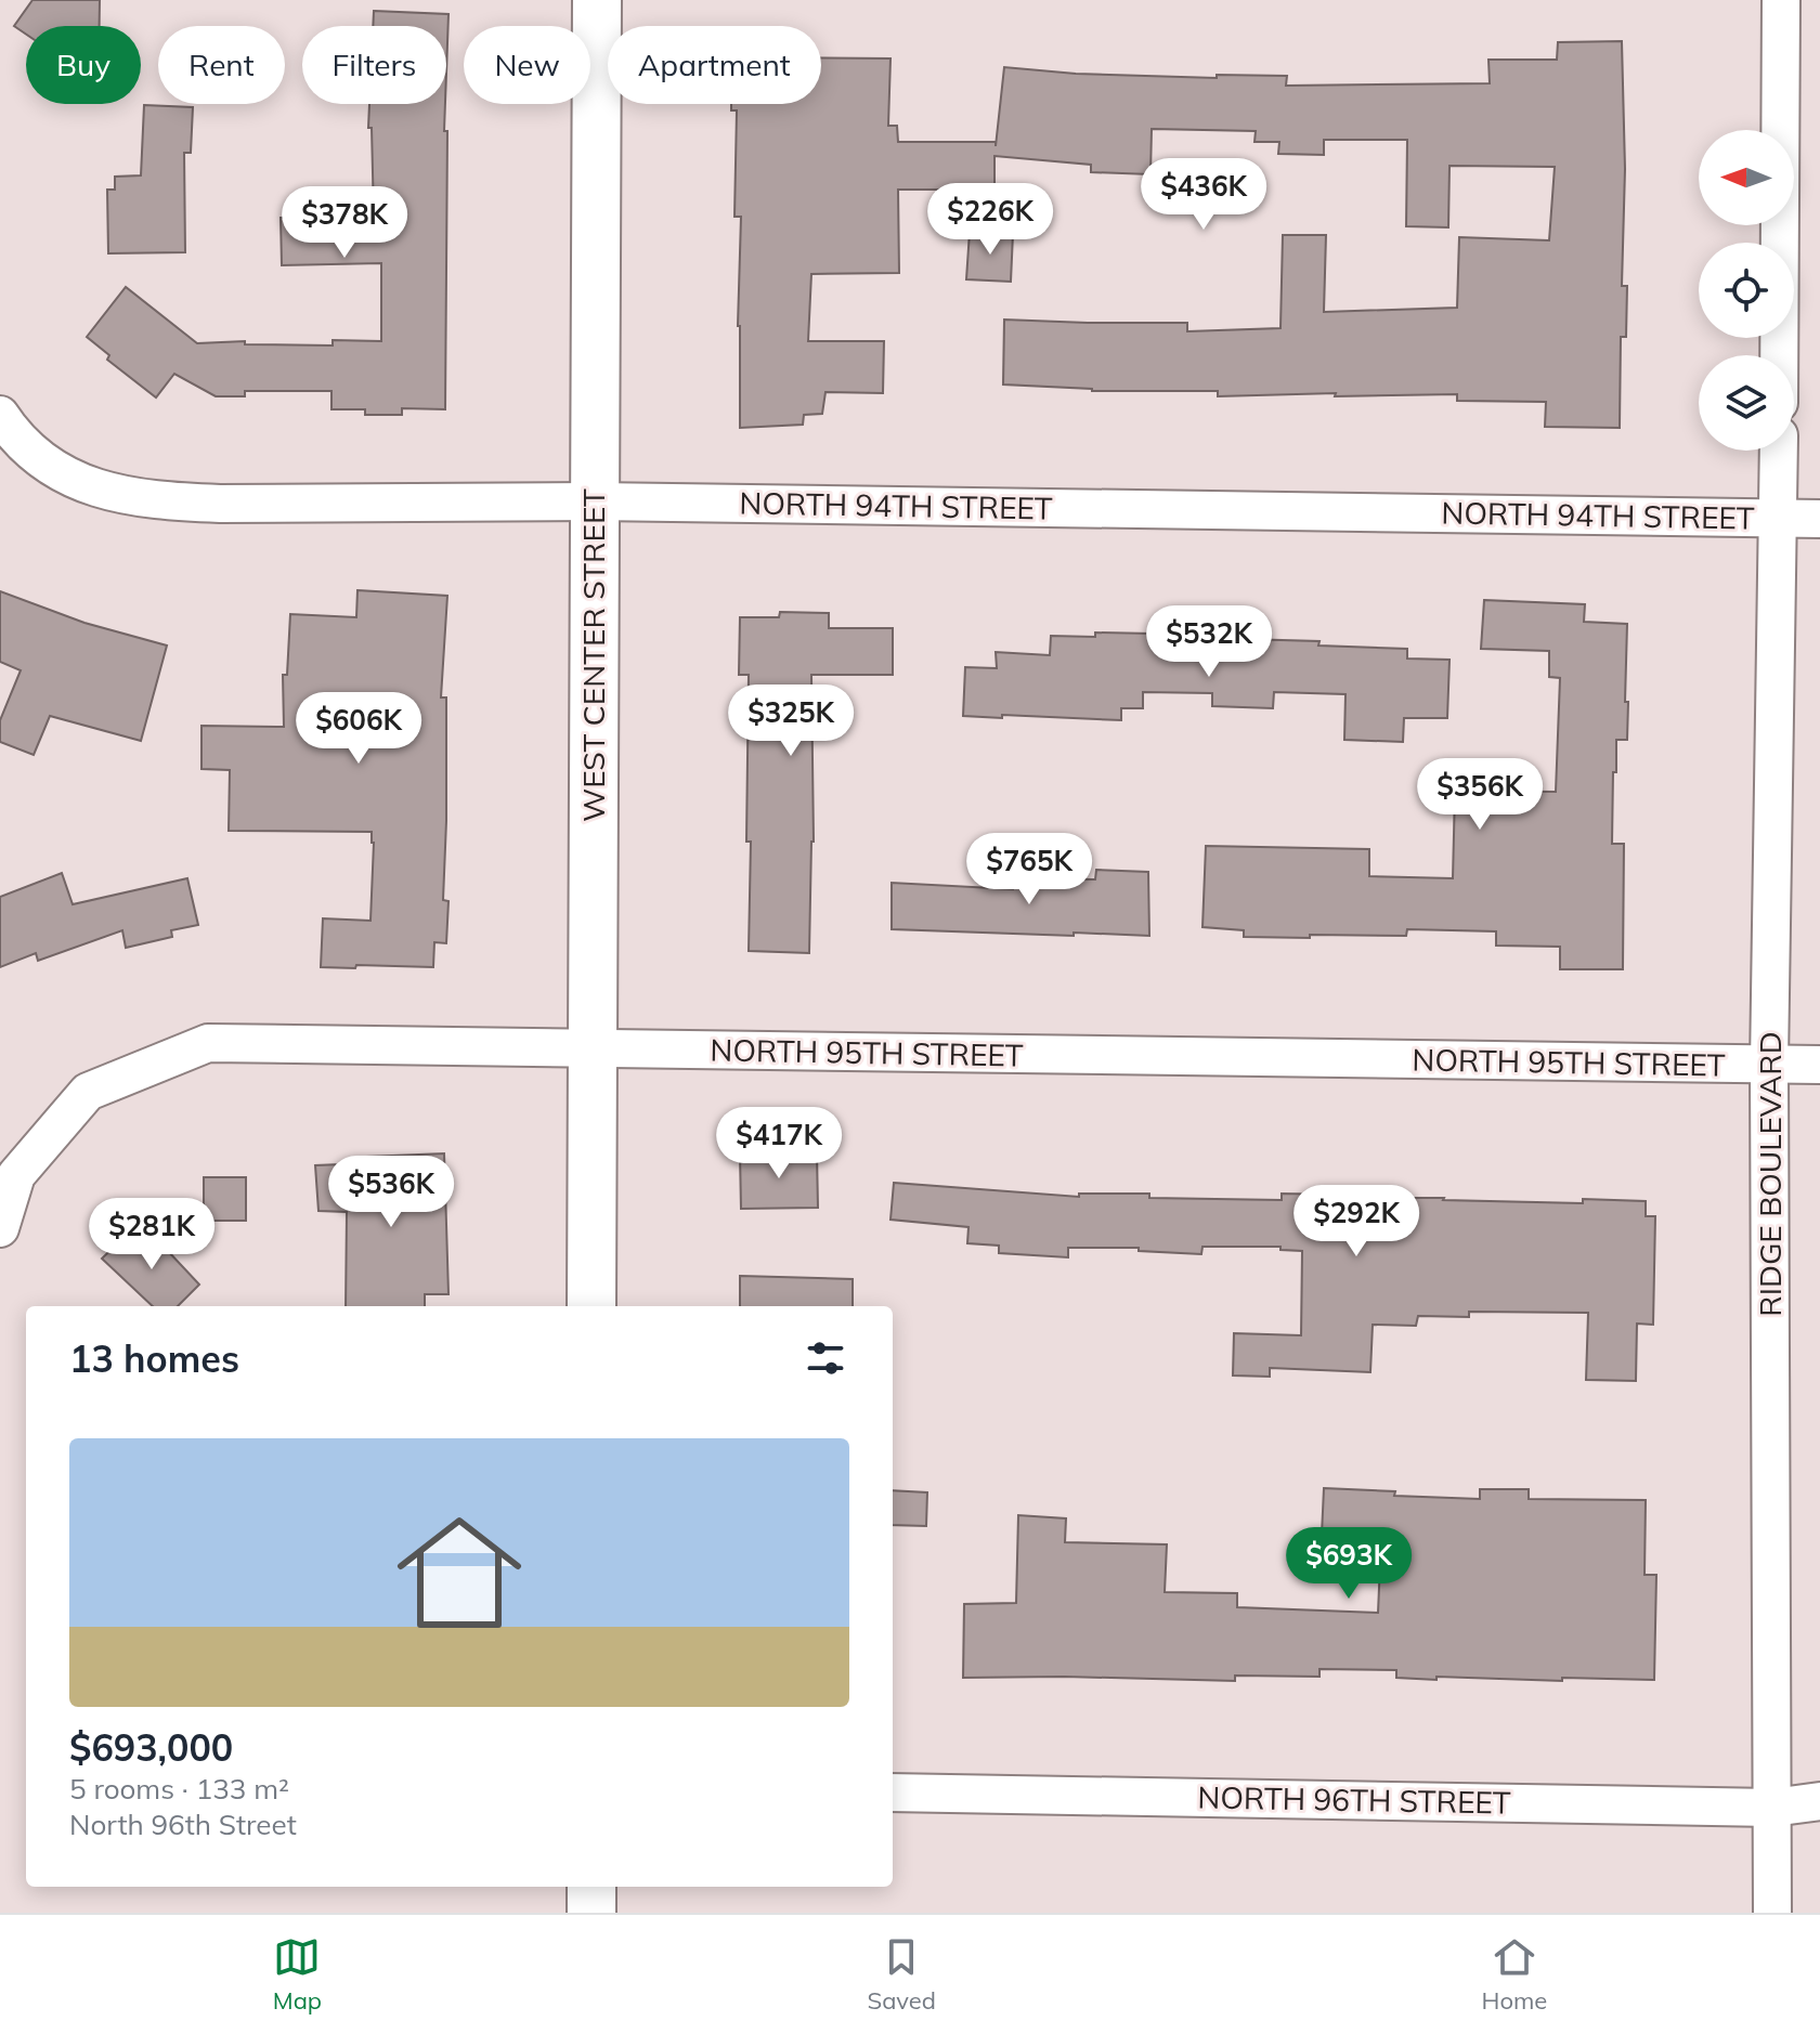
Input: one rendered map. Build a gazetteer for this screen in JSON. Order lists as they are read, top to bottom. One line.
{"streets":{"street":["NORTH 94TH STREET","WEST CENTER STREET","NORTH 95TH STREET","RIDGE BOULEVARD","NORTH 96TH STREET"]},"crossings":[["NORTH 94TH STREET","WEST CENTER STREET"],["NORTH 94TH STREET","RIDGE BOULEVARD"],["WEST CENTER STREET","NORTH 95TH STREET"],["NORTH 95TH STREET","RIDGE BOULEVARD"],["RIDGE BOULEVARD","NORTH 96TH STREET"]],"north":"left","page":{"chip":["Buy","Rent","Filters","New","Apartment"],"price":["$436K","$226K","$378K","$532K","$325K","$606K","$356K","$765K","$417K","$536K","$292K","$281K","$693K"],"heading":"13 homes","list":[{"name":"$693,000","note":"5 rooms · 133 m² · North 96th Street"}],"tabs":["Map","Saved","Home"]}}
